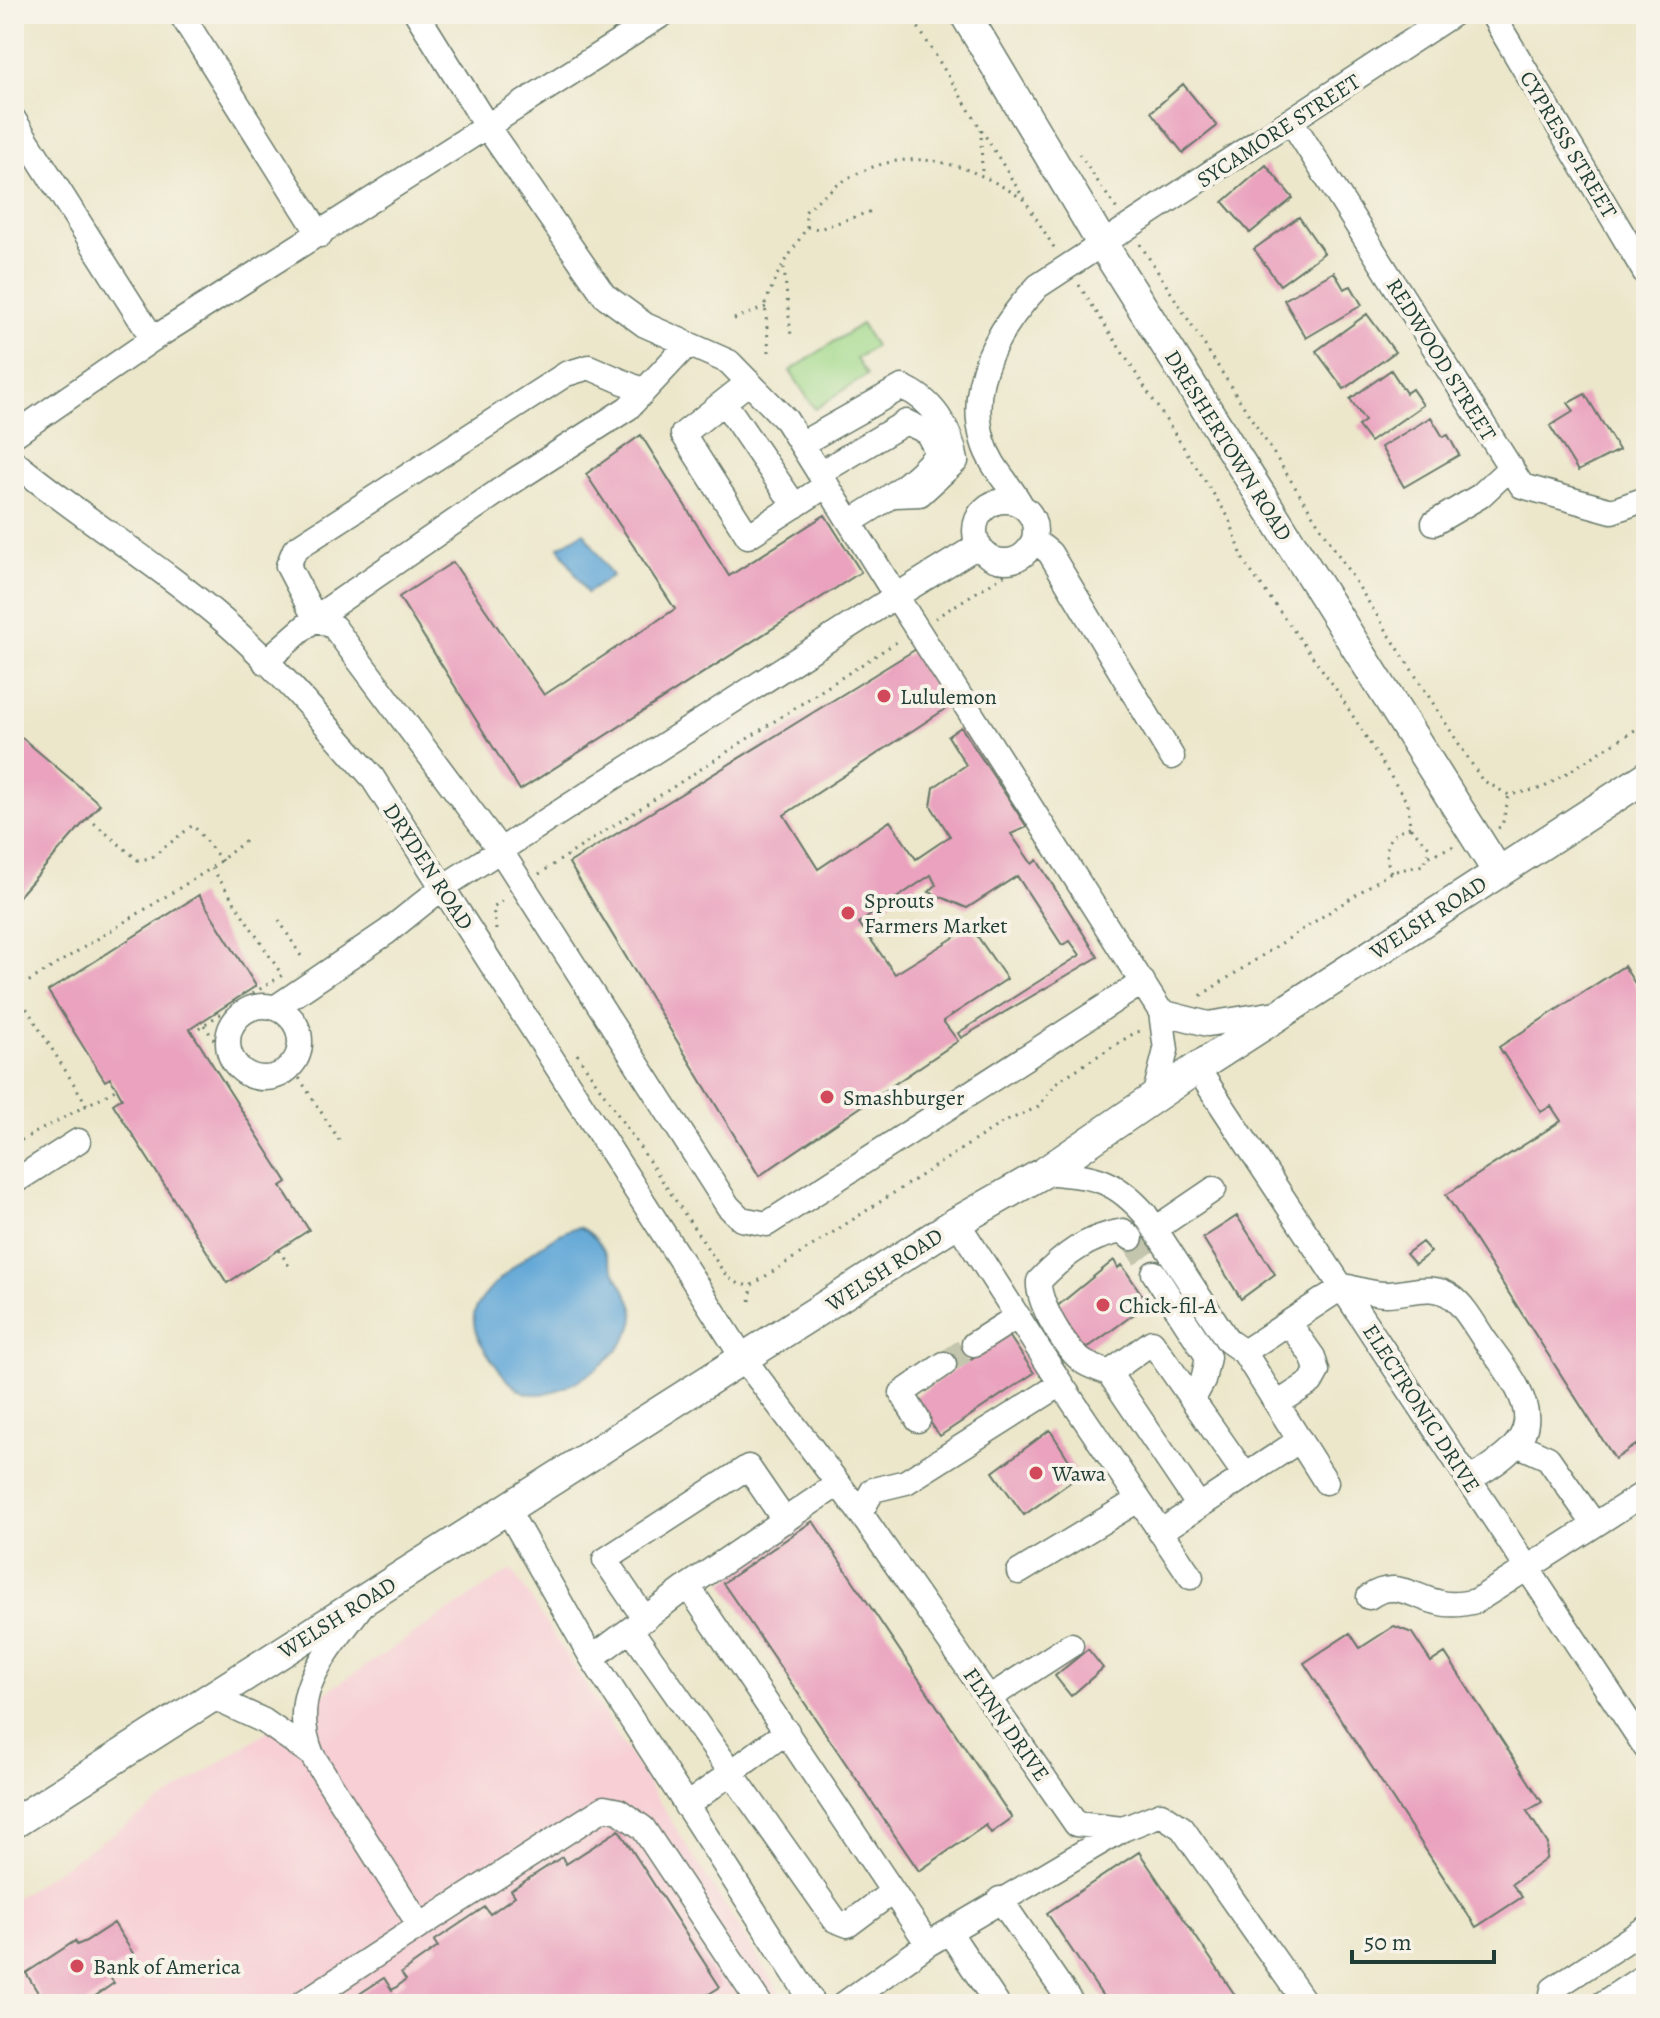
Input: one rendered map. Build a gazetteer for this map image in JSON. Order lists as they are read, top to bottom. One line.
{"streets":{"main road":["DRESHERTOWN ROAD","WELSH ROAD"],"street":["SYCAMORE STREET","CYPRESS STREET","REDWOOD STREET","DRYDEN ROAD","ELECTRONIC DRIVE","FLYNN DRIVE"]},"crossings":[["SYCAMORE STREET","REDWOOD STREET"],["SYCAMORE STREET","DRESHERTOWN ROAD"],["DRESHERTOWN ROAD","WELSH ROAD"],["DRYDEN ROAD","WELSH ROAD"],["DRYDEN ROAD","FLYNN DRIVE"],["WELSH ROAD","ELECTRONIC DRIVE"],["WELSH ROAD","FLYNN DRIVE"]],"places":["Lululemon","Sprouts Farmers Market","Smashburger","Chick-fil-A","Wawa","Bank of America"],"scale_bar":"50 m"}
